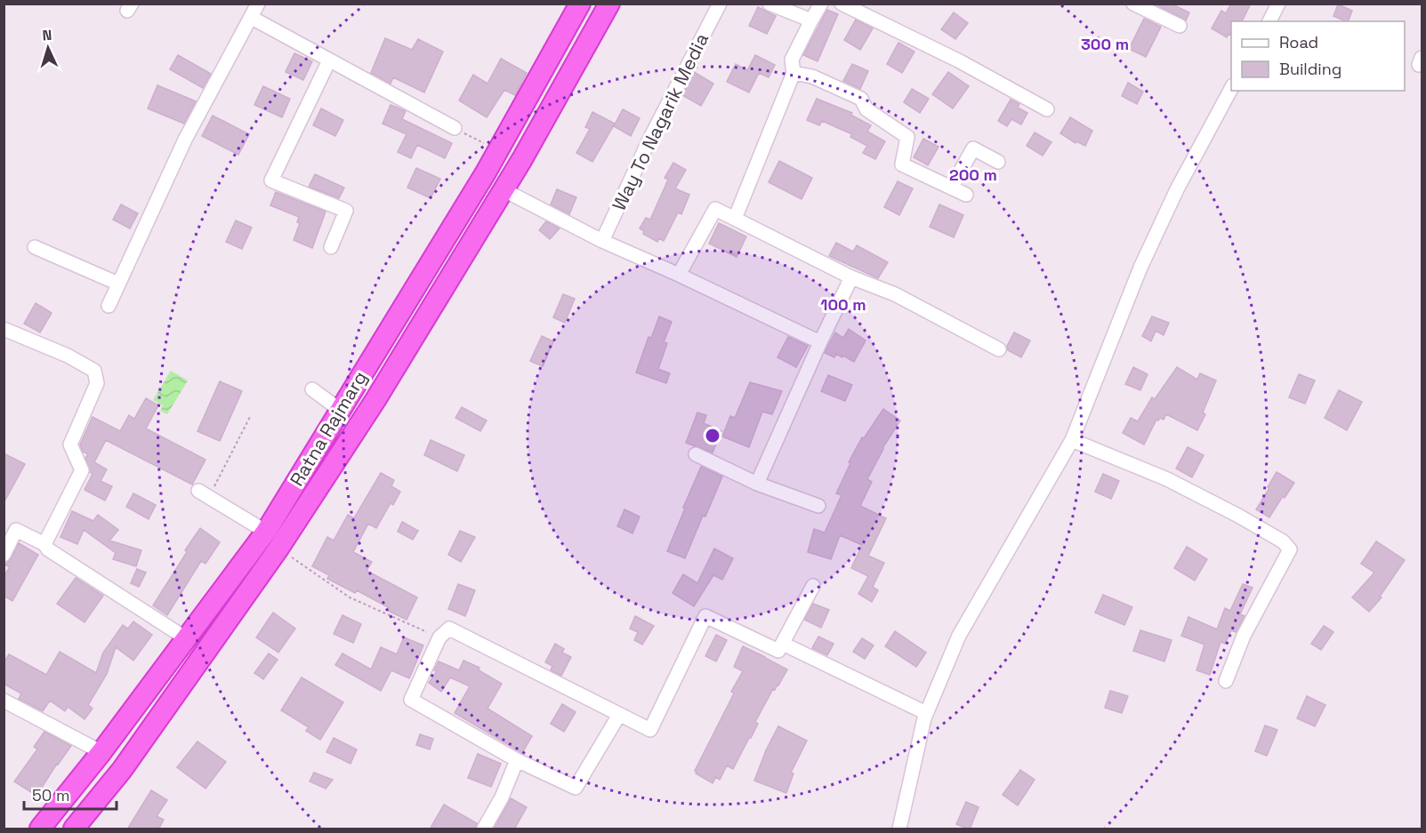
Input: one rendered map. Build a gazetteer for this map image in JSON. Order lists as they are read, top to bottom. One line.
{"streets":{"highway":["Ratna Rajmarg"],"street":["Way To Nagarik Media"]},"legend":["Road","Building"],"scale_bar":"50 m","north":"top","rings":["300 m","200 m","100 m"]}
